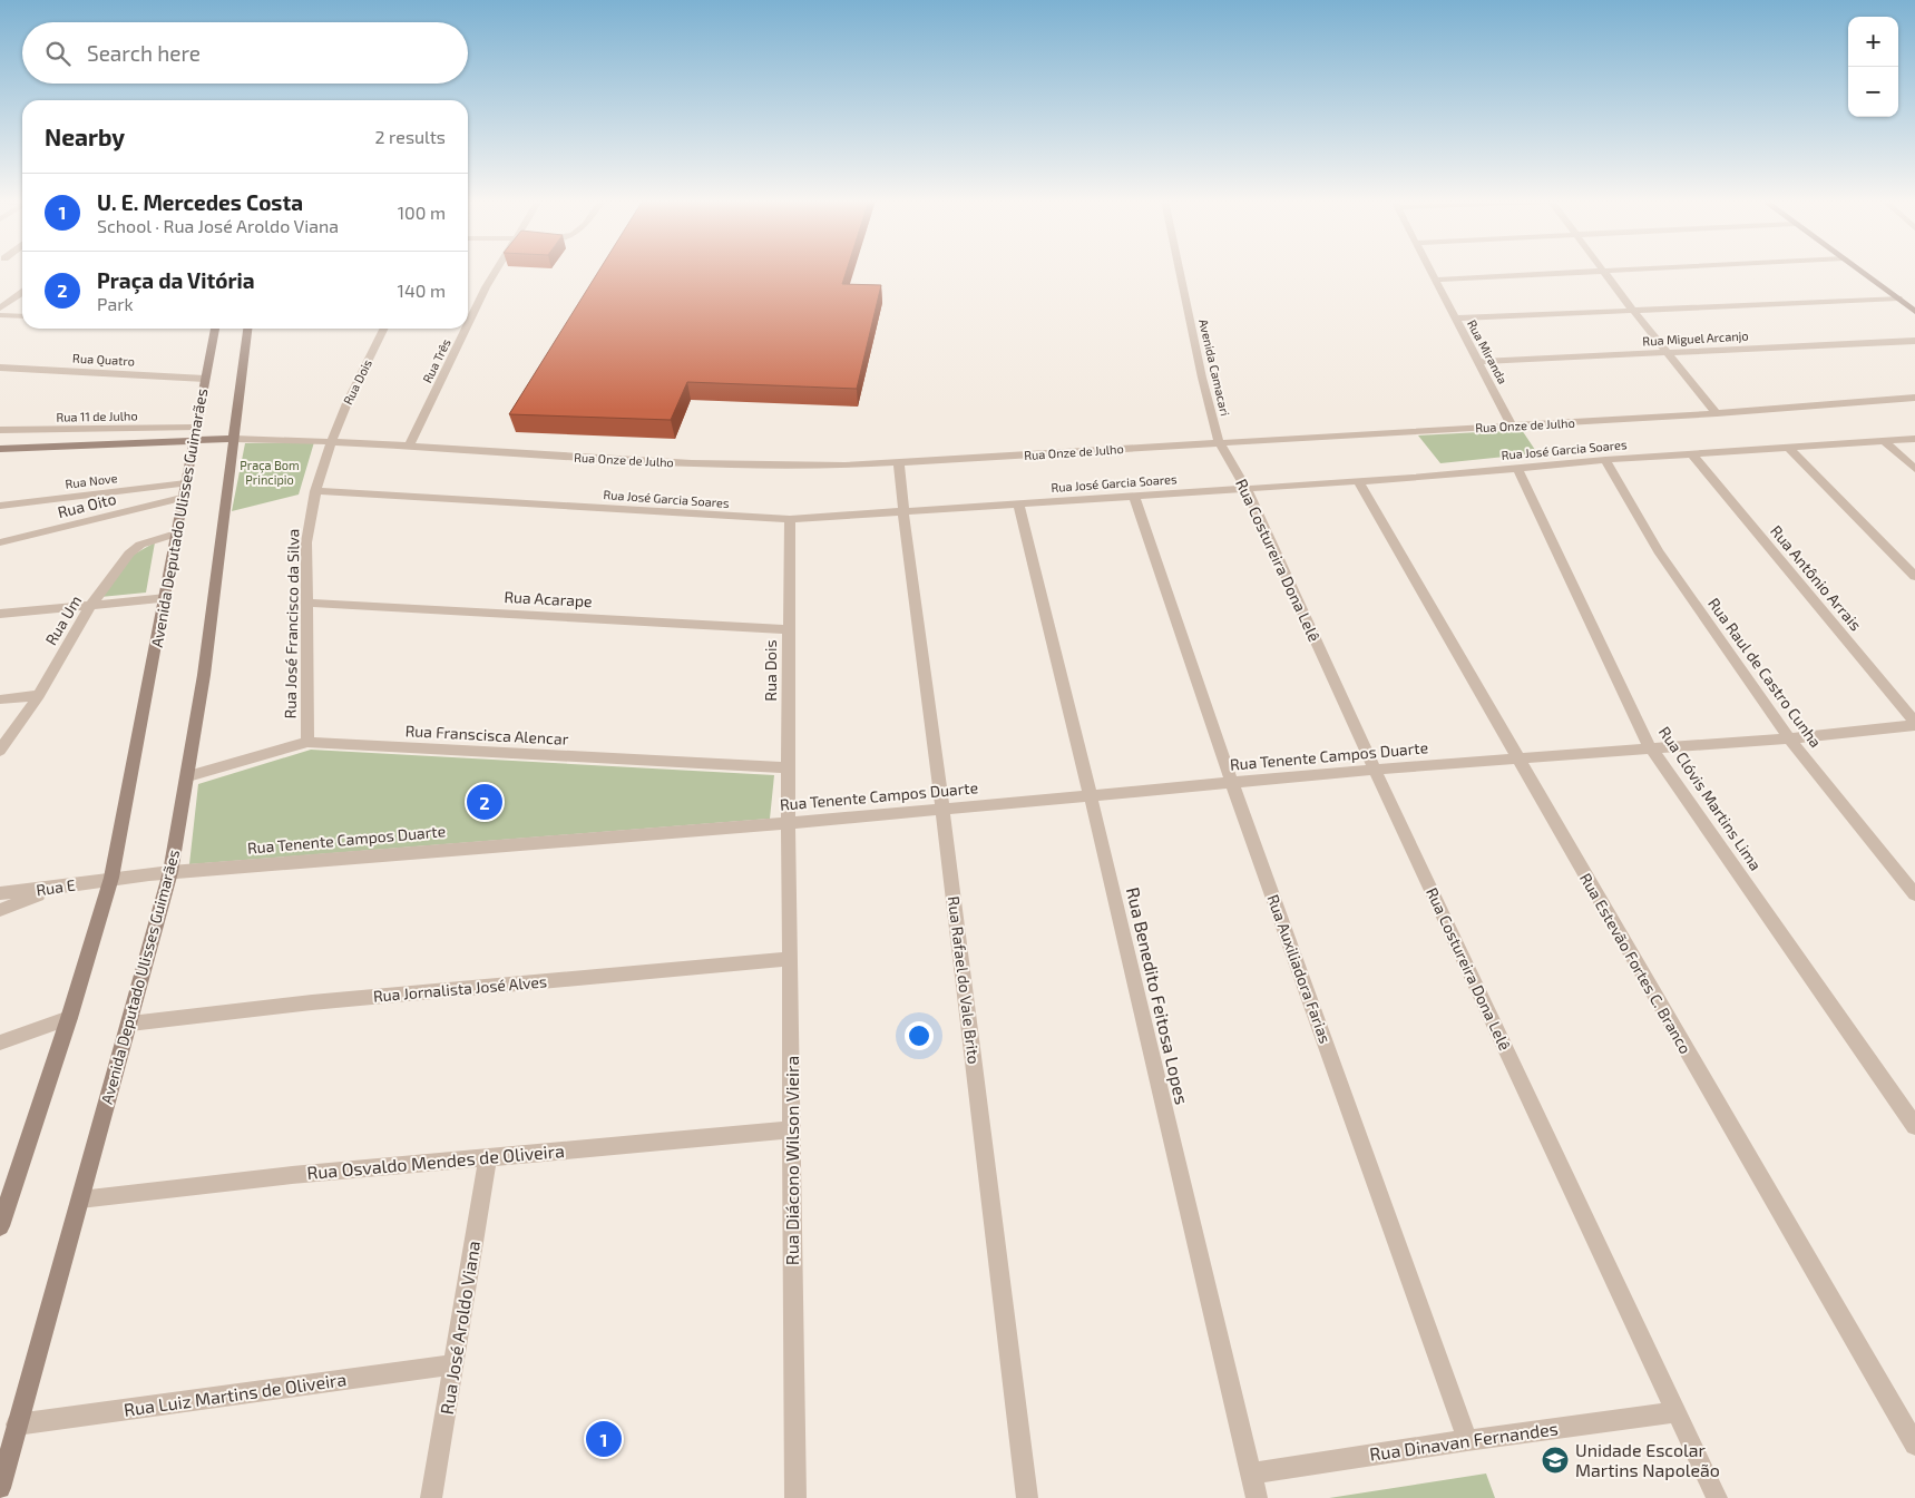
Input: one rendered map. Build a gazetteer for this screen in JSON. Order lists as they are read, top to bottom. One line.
{"streets":{"street":["Rua Miguel Arcanjo","Rua Miranda","Rua Quatro","Rua Três","Avenida Camacari","Rua Dois","Rua 11 de Julho","Rua Onze de Julho","Rua José Garcia Soares","Rua Nove","Rua Oito","Avenida Deputado Ulisses Guimarães","Rua Costureira Dona Lelê","Rua Antônio Arrais","Rua Acarape","Rua Um","Rua José Francisco da Silva","Rua Raul de Castro Cunha","Rua Franscisca Alencar","Rua Tenente Campos Duarte","Rua Clóvis Martins Lima","Rua E","Rua Estevão Fortes C. Branco","Rua Auxiliadora Farias","Rua Rafael do Vale Brito","Rua Jornalista José Alves","Rua Benedito Feitosa Lopes","Rua Diácono Wilson Vieira","Rua Osvaldo Mendes de Oliveira","Rua José Aroldo Viana","Rua Luiz Martins de Oliveira","Rua Dinavan Fernandes"]},"crossings":[["Rua Miguel Arcanjo","Rua Miranda"],["Rua Miranda","Rua Onze de Julho"],["Rua Quatro","Avenida Deputado Ulisses Guimarães"],["Rua Três","Rua Onze de Julho"],["Avenida Camacari","Rua Onze de Julho"],["Avenida Camacari","Rua Costureira Dona Lelê"],["Rua Dois","Rua Onze de Julho"],["Rua Dois","Rua José Garcia Soares"],["Rua Dois","Rua Acarape"],["Rua Dois","Rua José Francisco da Silva"],["Rua Dois","Rua Franscisca Alencar"],["Rua Dois","Rua Tenente Campos Duarte"],["Rua Dois","Rua Diácono Wilson Vieira"],["Rua 11 de Julho","Avenida Deputado Ulisses Guimarães"],["Rua Onze de Julho","Avenida Deputado Ulisses Guimarães"],["Rua Onze de Julho","Rua Costureira Dona Lelê"],["Rua Onze de Julho","Rua José Francisco da Silva"],["Rua Onze de Julho","Rua Rafael do Vale Brito"],["Rua José Garcia Soares","Rua Costureira Dona Lelê"],["Rua José Garcia Soares","Rua Antônio Arrais"],["Rua José Garcia Soares","Rua José Francisco da Silva"],["Rua José Garcia Soares","Rua Raul de Castro Cunha"],["Rua José Garcia Soares","Rua Clóvis Martins Lima"],["Rua José Garcia Soares","Rua Estevão Fortes C. Branco"],["Rua José Garcia Soares","Rua Auxiliadora Farias"],["Rua José Garcia Soares","Rua Rafael do Vale Brito"],["Rua José Garcia Soares","Rua Benedito Feitosa Lopes"],["Rua Nove","Avenida Deputado Ulisses Guimarães"],["Rua Oito","Avenida Deputado Ulisses Guimarães"],["Avenida Deputado Ulisses Guimarães","Rua Um"],["Avenida Deputado Ulisses Guimarães","Rua Franscisca Alencar"],["Avenida Deputado Ulisses Guimarães","Rua Tenente Campos Duarte"],["Avenida Deputado Ulisses Guimarães","Rua E"],["Avenida Deputado Ulisses Guimarães","Rua Jornalista José Alves"],["Avenida Deputado Ulisses Guimarães","Rua Osvaldo Mendes de Oliveira"],["Avenida Deputado Ulisses Guimarães","Rua Luiz Martins de Oliveira"],["Rua Costureira Dona Lelê","Rua Tenente Campos Duarte"],["Rua Costureira Dona Lelê","Rua Dinavan Fernandes"],["Rua Acarape","Rua José Francisco da Silva"],["Rua José Francisco da Silva","Rua Franscisca Alencar"],["Rua Tenente Campos Duarte","Rua Clóvis Martins Lima"],["Rua Tenente Campos Duarte","Rua E"],["Rua Tenente Campos Duarte","Rua Estevão Fortes C. Branco"],["Rua Tenente Campos Duarte","Rua Auxiliadora Farias"],["Rua Tenente Campos Duarte","Rua Rafael do Vale Brito"],["Rua Tenente Campos Duarte","Rua Benedito Feitosa Lopes"],["Rua Tenente Campos Duarte","Rua Diácono Wilson Vieira"],["Rua Auxiliadora Farias","Rua Dinavan Fernandes"],["Rua Jornalista José Alves","Rua Diácono Wilson Vieira"],["Rua Benedito Feitosa Lopes","Rua Dinavan Fernandes"],["Rua Diácono Wilson Vieira","Rua Osvaldo Mendes de Oliveira"],["Rua Osvaldo Mendes de Oliveira","Rua José Aroldo Viana"],["Rua José Aroldo Viana","Rua Luiz Martins de Oliveira"]],"parks":["Praça Bom Principio"],"places":{"school or university":["Unidade Escolar Martins Napoleão"]},"page":{"map_buttons":["+","−"],"search":"Search here","heading":["Nearby","2 results"],"list":[{"mark":"1","name":"U. E. Mercedes Costa","note":"School · Rua José Aroldo Viana","value":"100 m"},{"mark":"2","name":"Praça da Vitória","note":"Park","value":"140 m"}],"pins":["2","1"]}}
